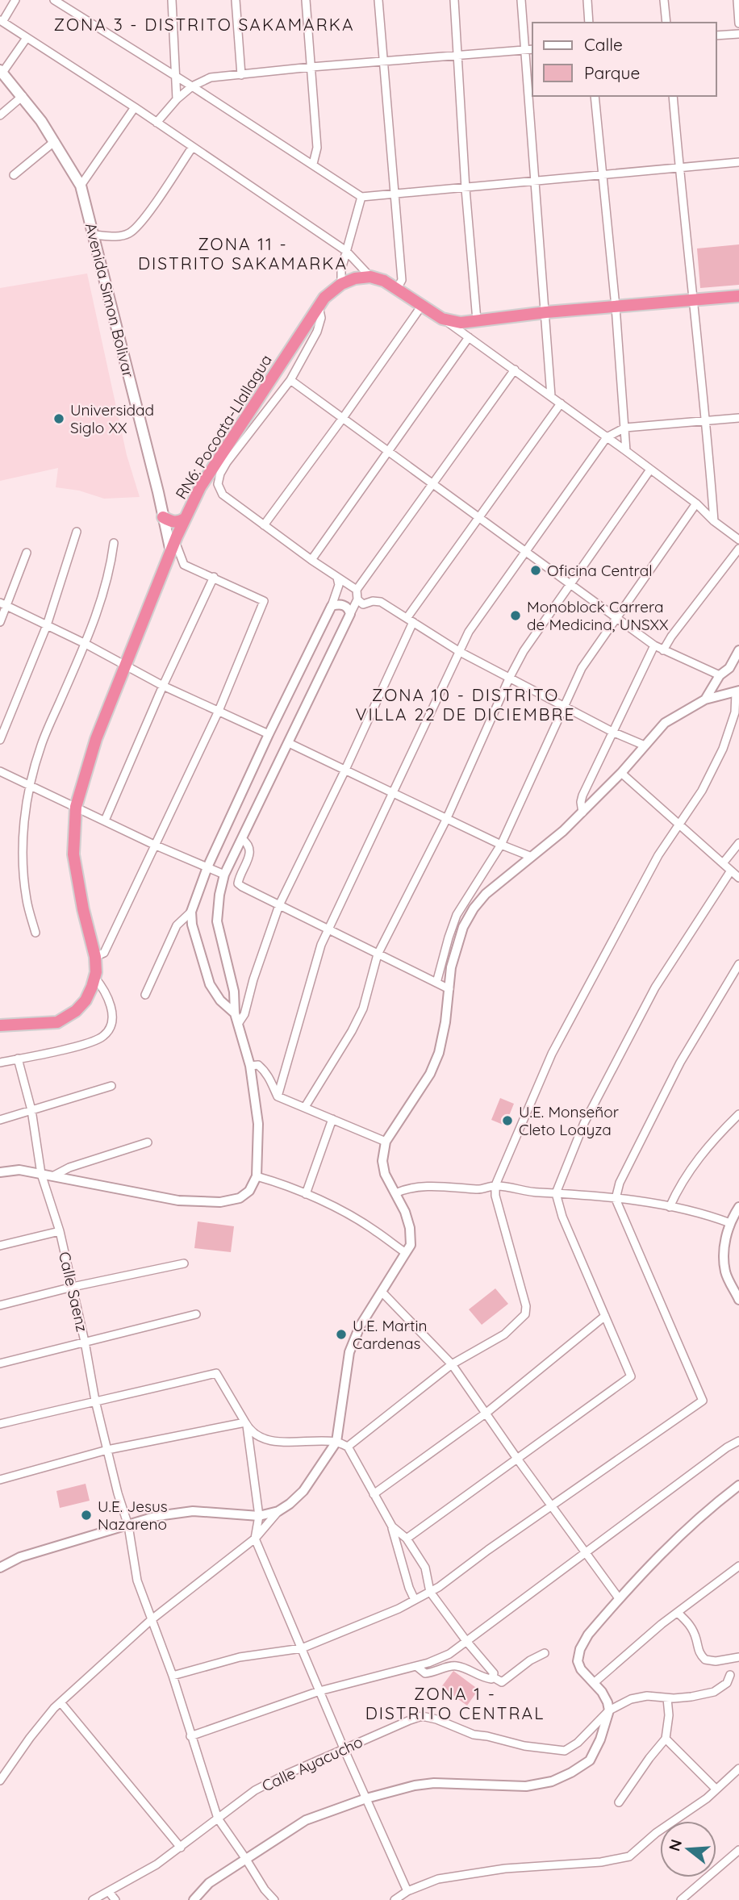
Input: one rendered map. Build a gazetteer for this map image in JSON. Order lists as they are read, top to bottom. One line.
{"streets":{"highway":["RN6: Pocoata-Llallagua"],"main road":["Avenida Simon Bolivar"],"street":["Calle Saenz","Calle Ayacucho"]},"crossings":[["Avenida Simon Bolivar","RN6: Pocoata-Llallagua"],["Calle Saenz","Calle Ayacucho"]],"districts":["ZONA 3 - DISTRITO SAKAMARKA","ZONA 11 - DISTRITO SAKAMARKA","ZONA 10 - DISTRITO VILLA 22 DE DICIEMBRE","ZONA 1 - DISTRITO CENTRAL"],"places":["Universidad Siglo XX","Oficina Central","Monoblock Carrera de Medicina, UNSXX","U.E. Monseñor Cleto Loayza","U.E. Martin Cardenas","U.E. Jesus Nazareno"],"legend":["Calle","Parque"],"north":"left"}
